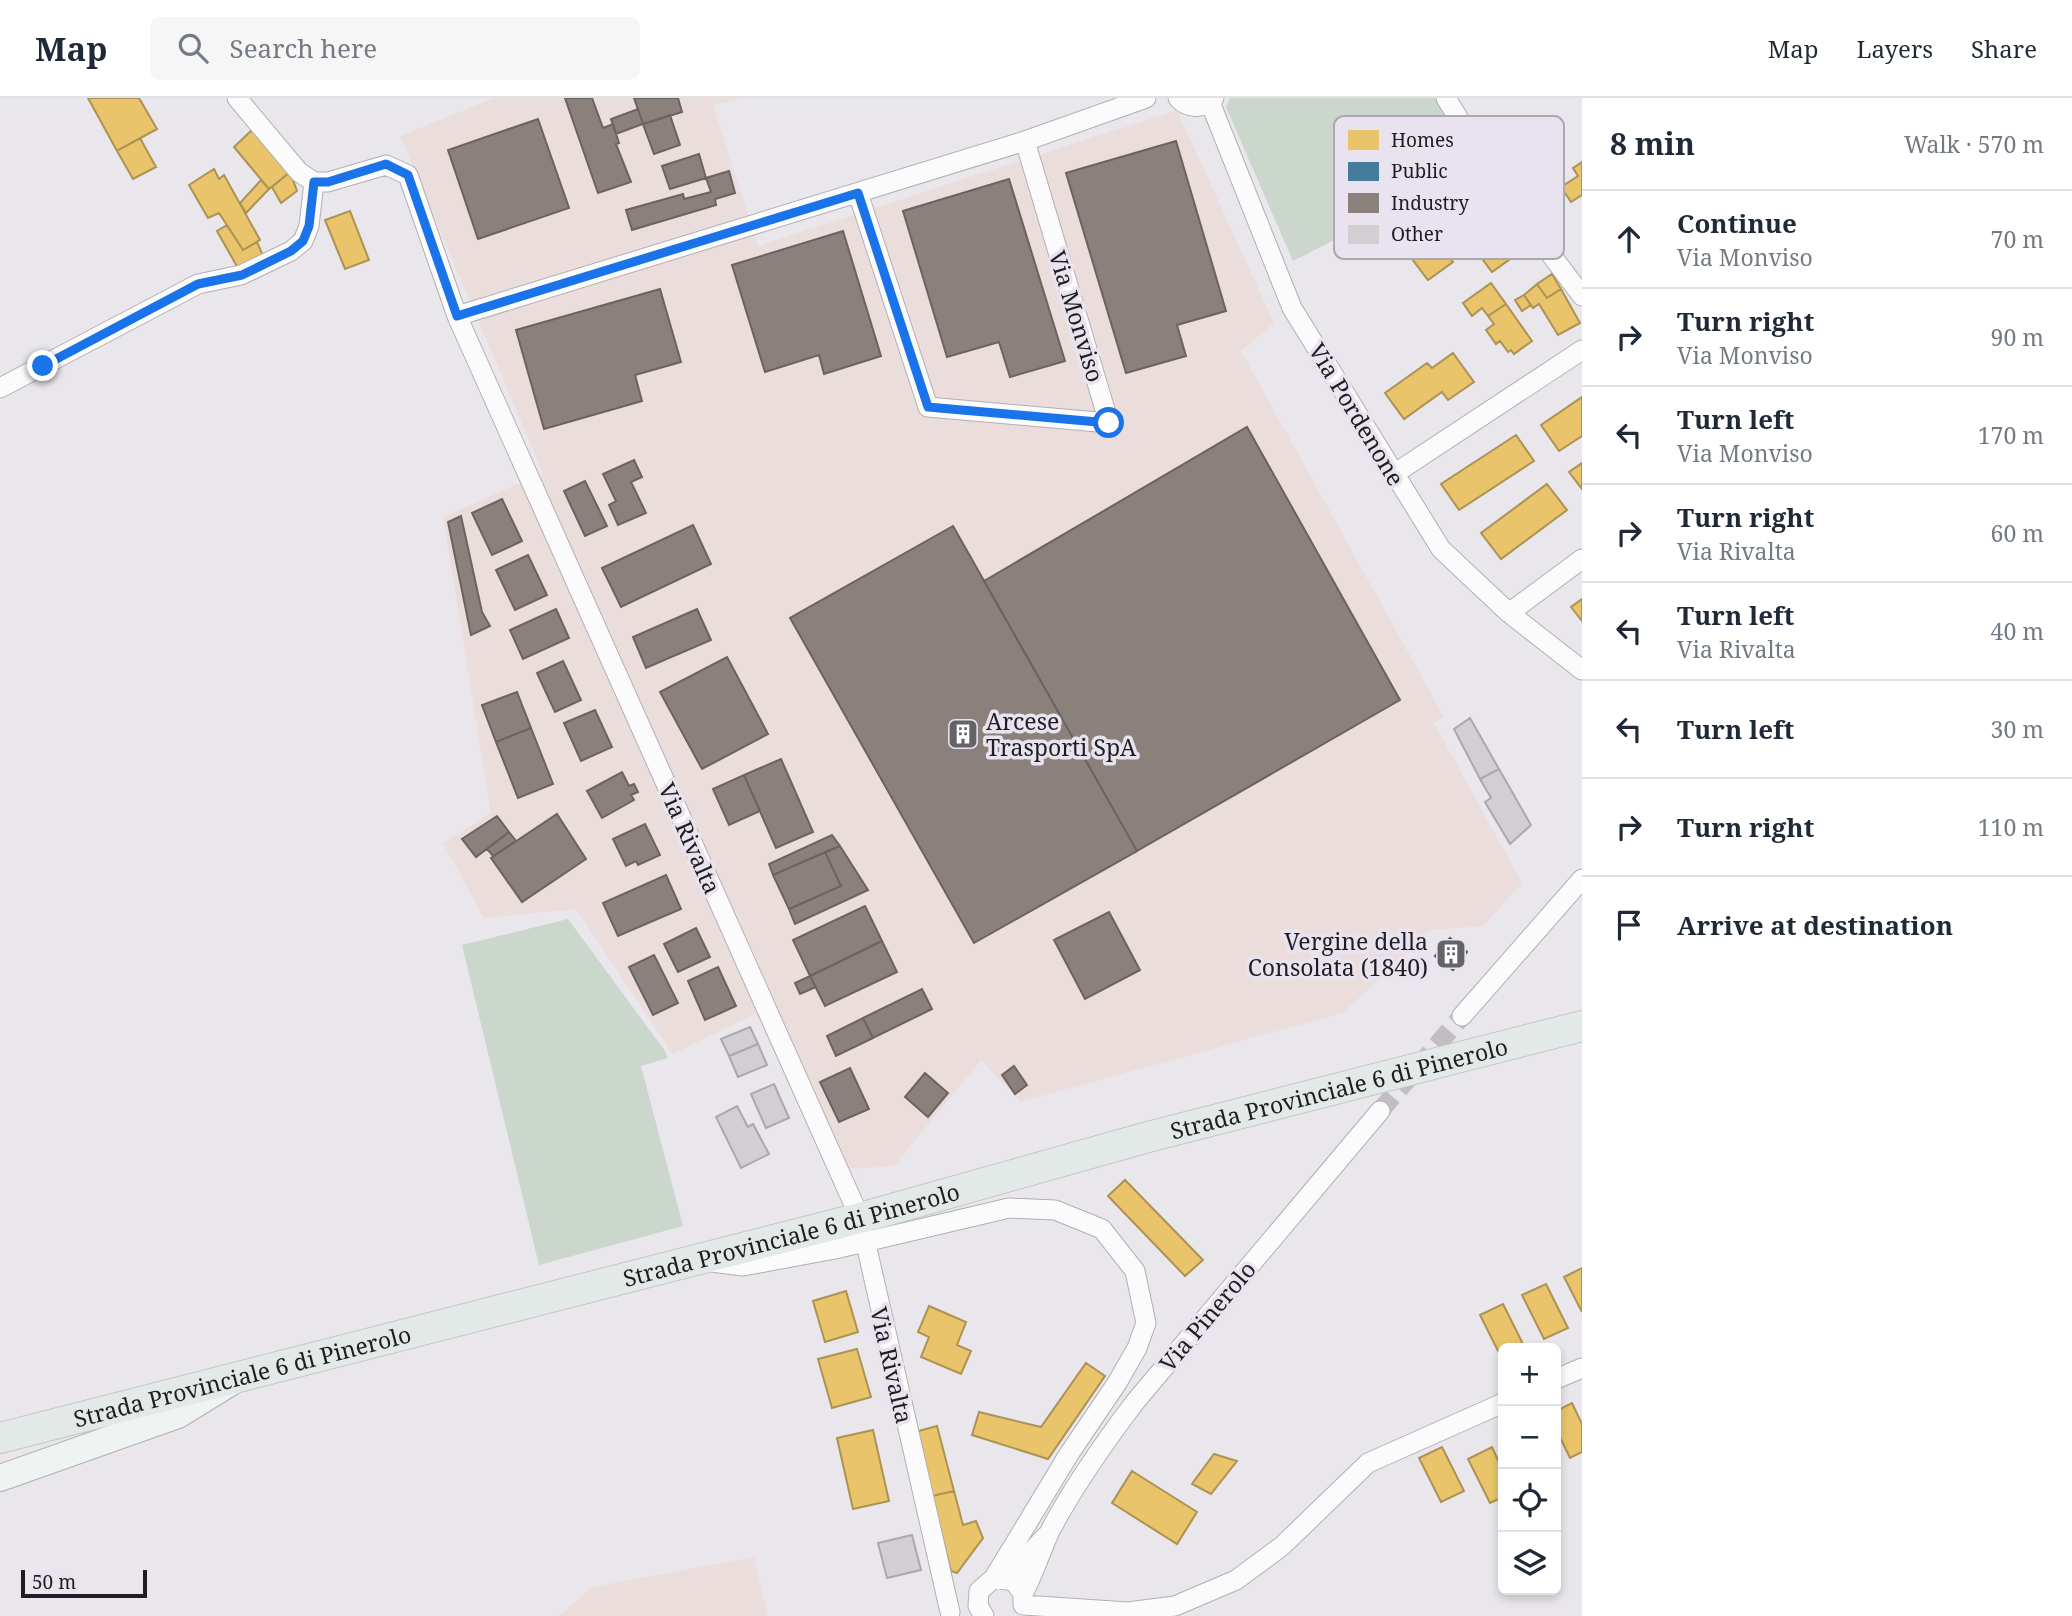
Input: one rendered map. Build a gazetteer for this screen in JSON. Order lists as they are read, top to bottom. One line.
{"streets":{"main road":["Strada Provinciale 6 di Pinerolo"],"street":["Via Monviso","Via Pordenone","Via Rivalta","Via Pinerolo"]},"crossings":[["Via Rivalta","Strada Provinciale 6 di Pinerolo"]],"places":{"building":["Arcese Trasporti SpA","Vergine della Consolata (1840)"]},"legend":["Homes","Public","Industry","Other"],"scale_bar":"50 m","page":{"header":"Map","search":"Search here","nav":["Map","Layers","Share"],"heading":["8 min","Walk · 570 m"],"list":[["Continue","Via Monviso","70 m"],["Turn right","Via Monviso","90 m"],["Turn left","Via Monviso","170 m"],["Turn right","Via Rivalta","60 m"],["Turn left","Via Rivalta","40 m"],["Turn left","30 m"],["Turn right","110 m"],"Arrive at destination"],"map_buttons":["+","−"],"scale":"50 m"}}
